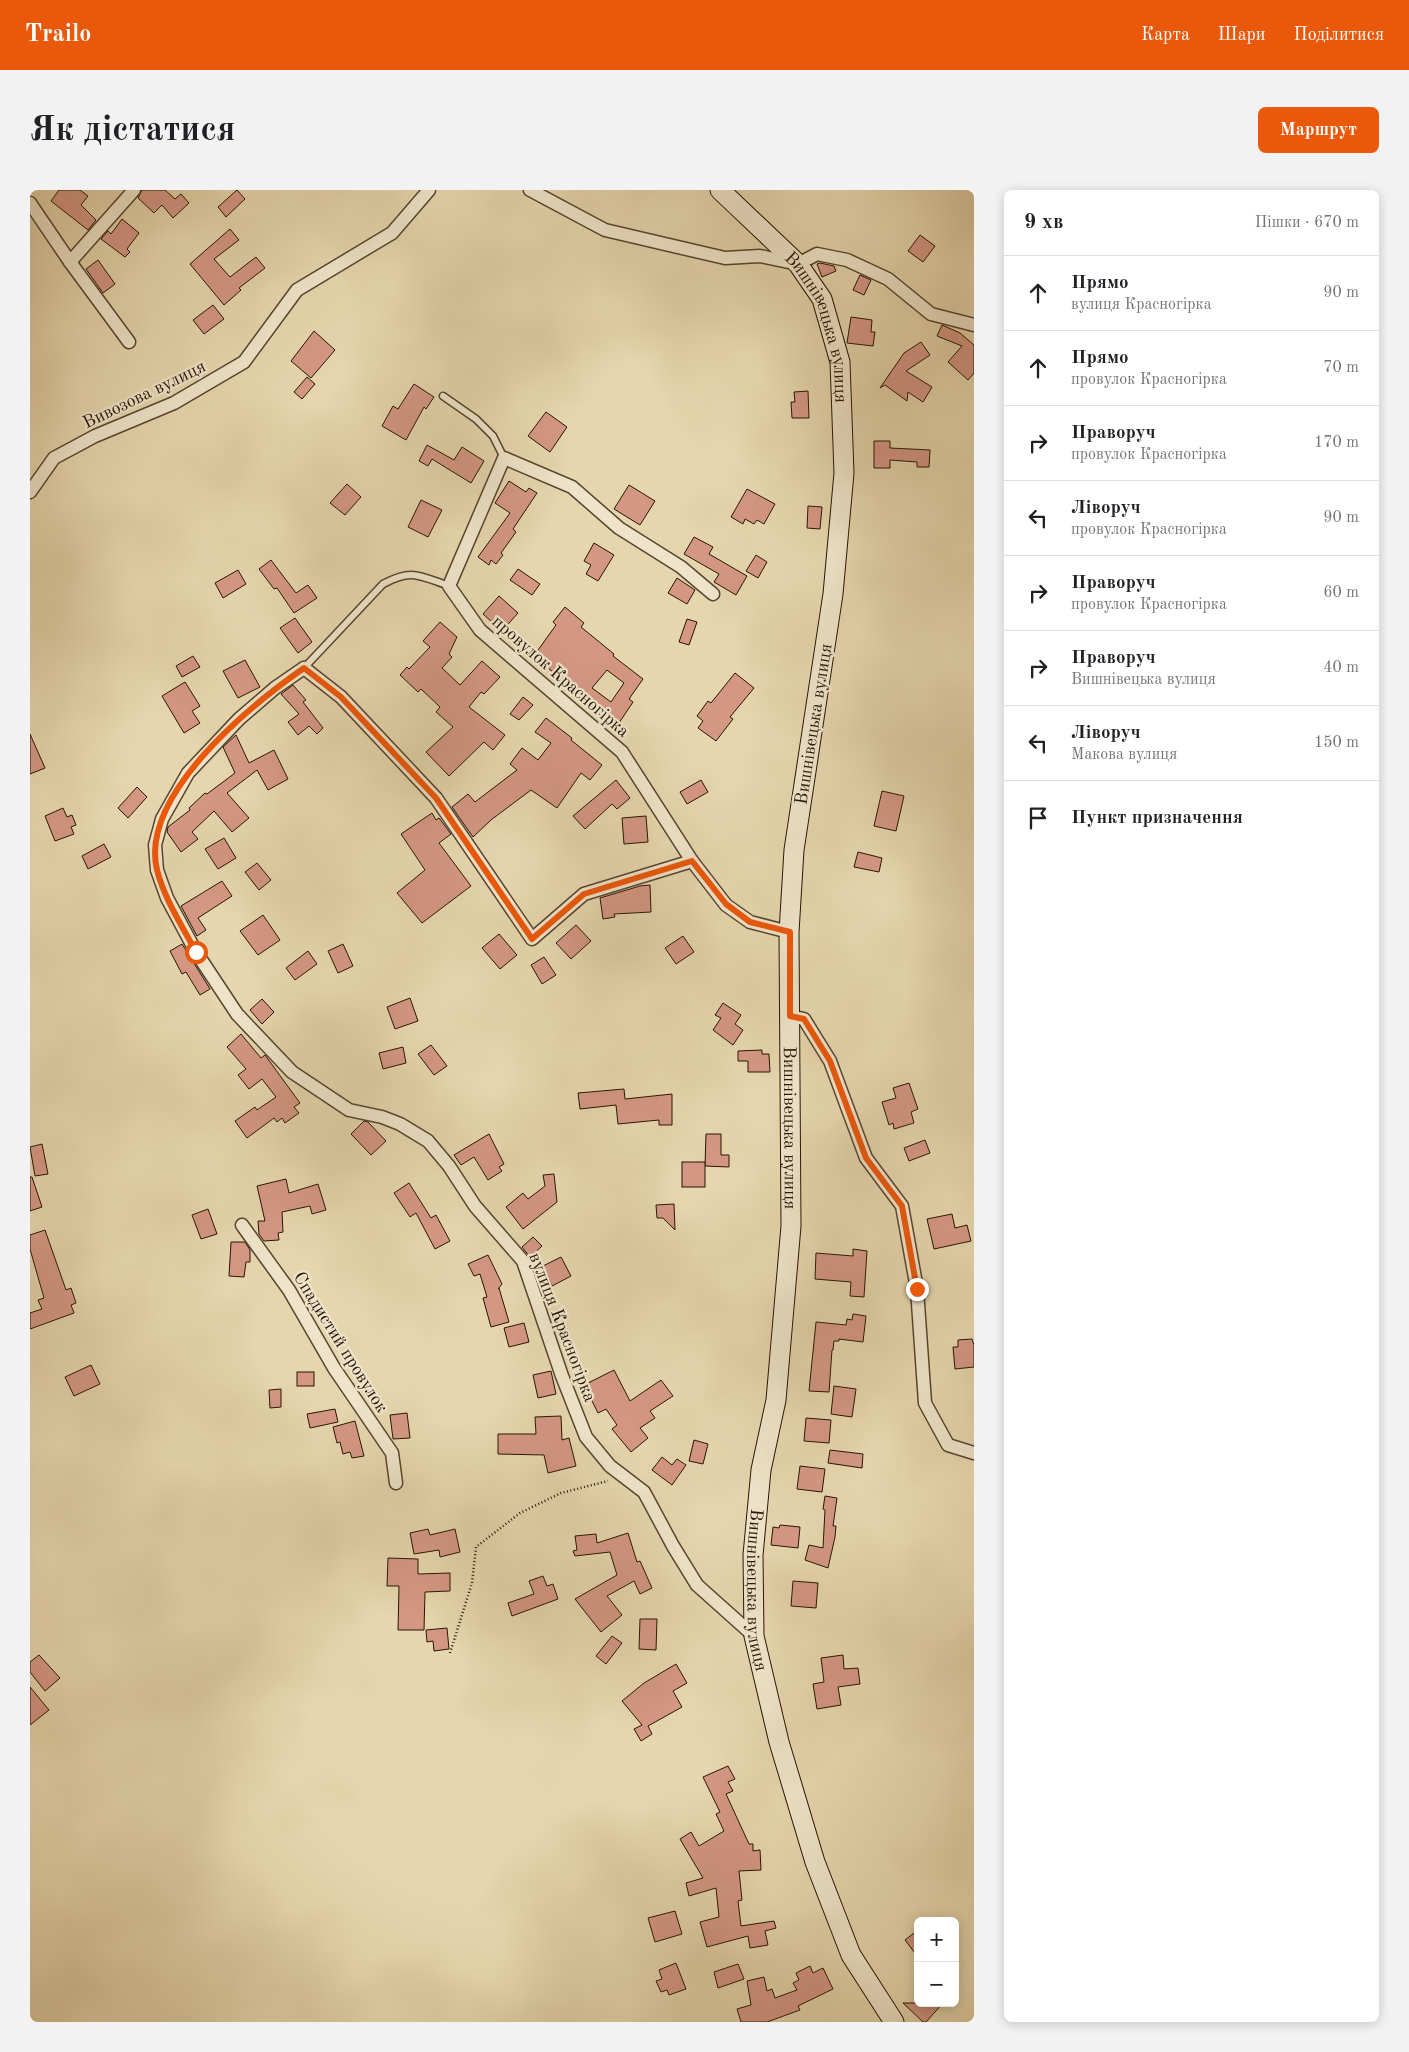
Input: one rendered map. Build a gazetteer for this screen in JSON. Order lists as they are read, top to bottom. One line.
{"streets":{"main road":["Вишнівецька вулиця"],"street":["Вивозова вулиця","провулок Красногірка","вулиця Красногірка","Спадистий провулок"]},"crossings":[["Вишнівецька вулиця","провулок Красногірка"],["Вишнівецька вулиця","вулиця Красногірка"]],"page":{"header":"Trailo","nav":["Карта","Шари","Поділитися"],"buttons":"Маршрут","title":"Як дістатися","heading":["9 хв","Пішки · 670 m"],"list":[["Прямо","вулиця Красногірка","90 m"],["Прямо","провулок Красногірка","70 m"],["Праворуч","провулок Красногірка","170 m"],["Ліворуч","провулок Красногірка","90 m"],["Праворуч","провулок Красногірка","60 m"],["Праворуч","Вишнівецька вулиця","40 m"],["Ліворуч","Макова вулиця","150 m"],"Пункт призначення"],"map_buttons":["+","−"]}}
